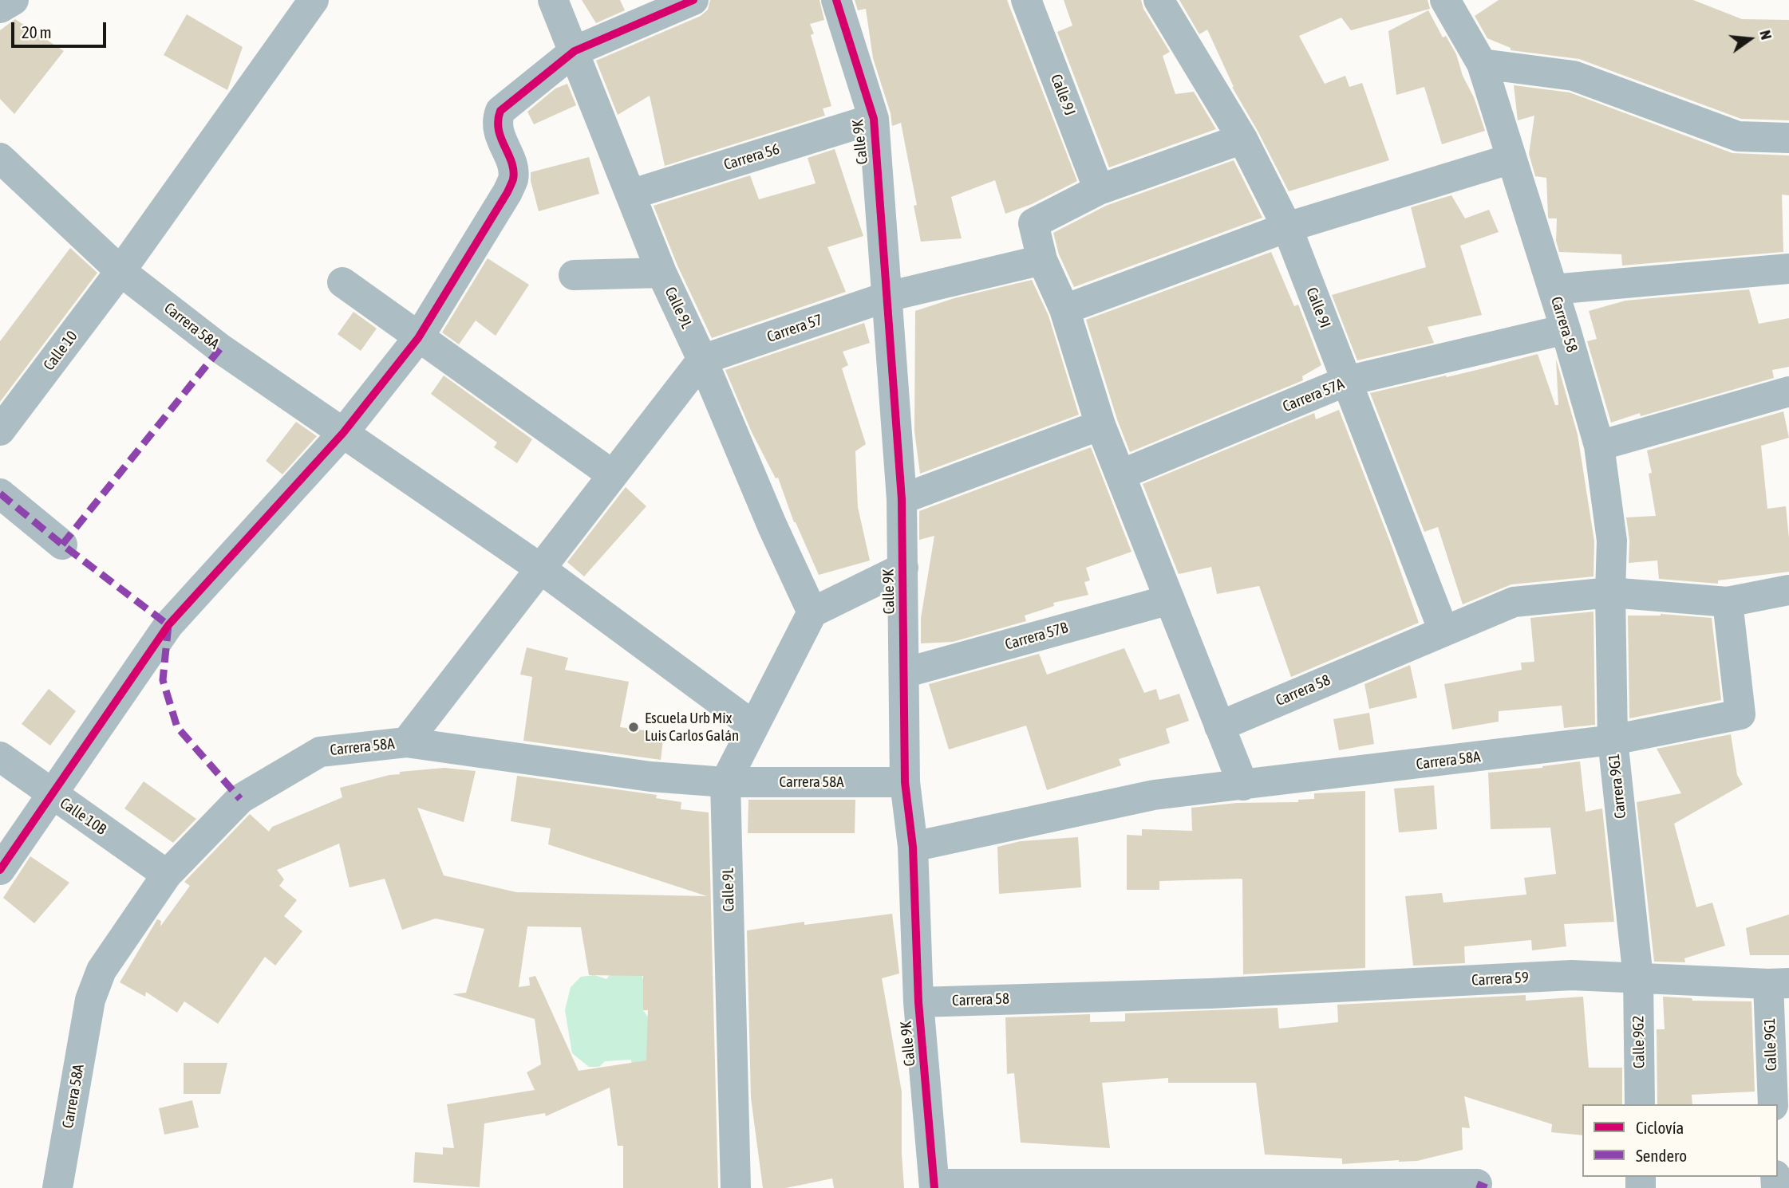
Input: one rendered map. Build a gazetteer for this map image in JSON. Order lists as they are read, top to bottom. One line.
{"streets":{"street":["Calle 9J","Calle 9K","Carrera 56","Calle 9L","Calle 9I","Carrera 58","Carrera 58A","Carrera 57","Calle 10","Carrera 57A","Carrera 57B","Carrera 9G1","Calle 10B","Carrera 59","Calle 9G2","Calle 9G1"]},"crossings":[["Calle 9K","Carrera 56"],["Calle 9K","Carrera 58"],["Calle 9K","Carrera 58A"],["Calle 9K","Carrera 57"],["Calle 9K","Carrera 57B"],["Carrera 56","Calle 9L"],["Calle 9L","Carrera 58A"],["Calle 9L","Carrera 57"],["Calle 9I","Carrera 58"],["Calle 9I","Carrera 57A"],["Carrera 58","Carrera 58A"],["Carrera 58","Carrera 57A"],["Carrera 58","Carrera 9G1"],["Carrera 58","Carrera 59"],["Carrera 58A","Calle 10"],["Carrera 58A","Carrera 9G1"],["Carrera 58A","Calle 10B"],["Carrera 9G1","Carrera 59"],["Carrera 9G1","Calle 9G2"],["Carrera 59","Calle 9G2"],["Carrera 59","Calle 9G1"]],"places":["Escuela Urb Mix Luis Carlos Galán"],"legend":["Ciclovía","Sendero"],"scale_bar":"20 m","north":"right"}
